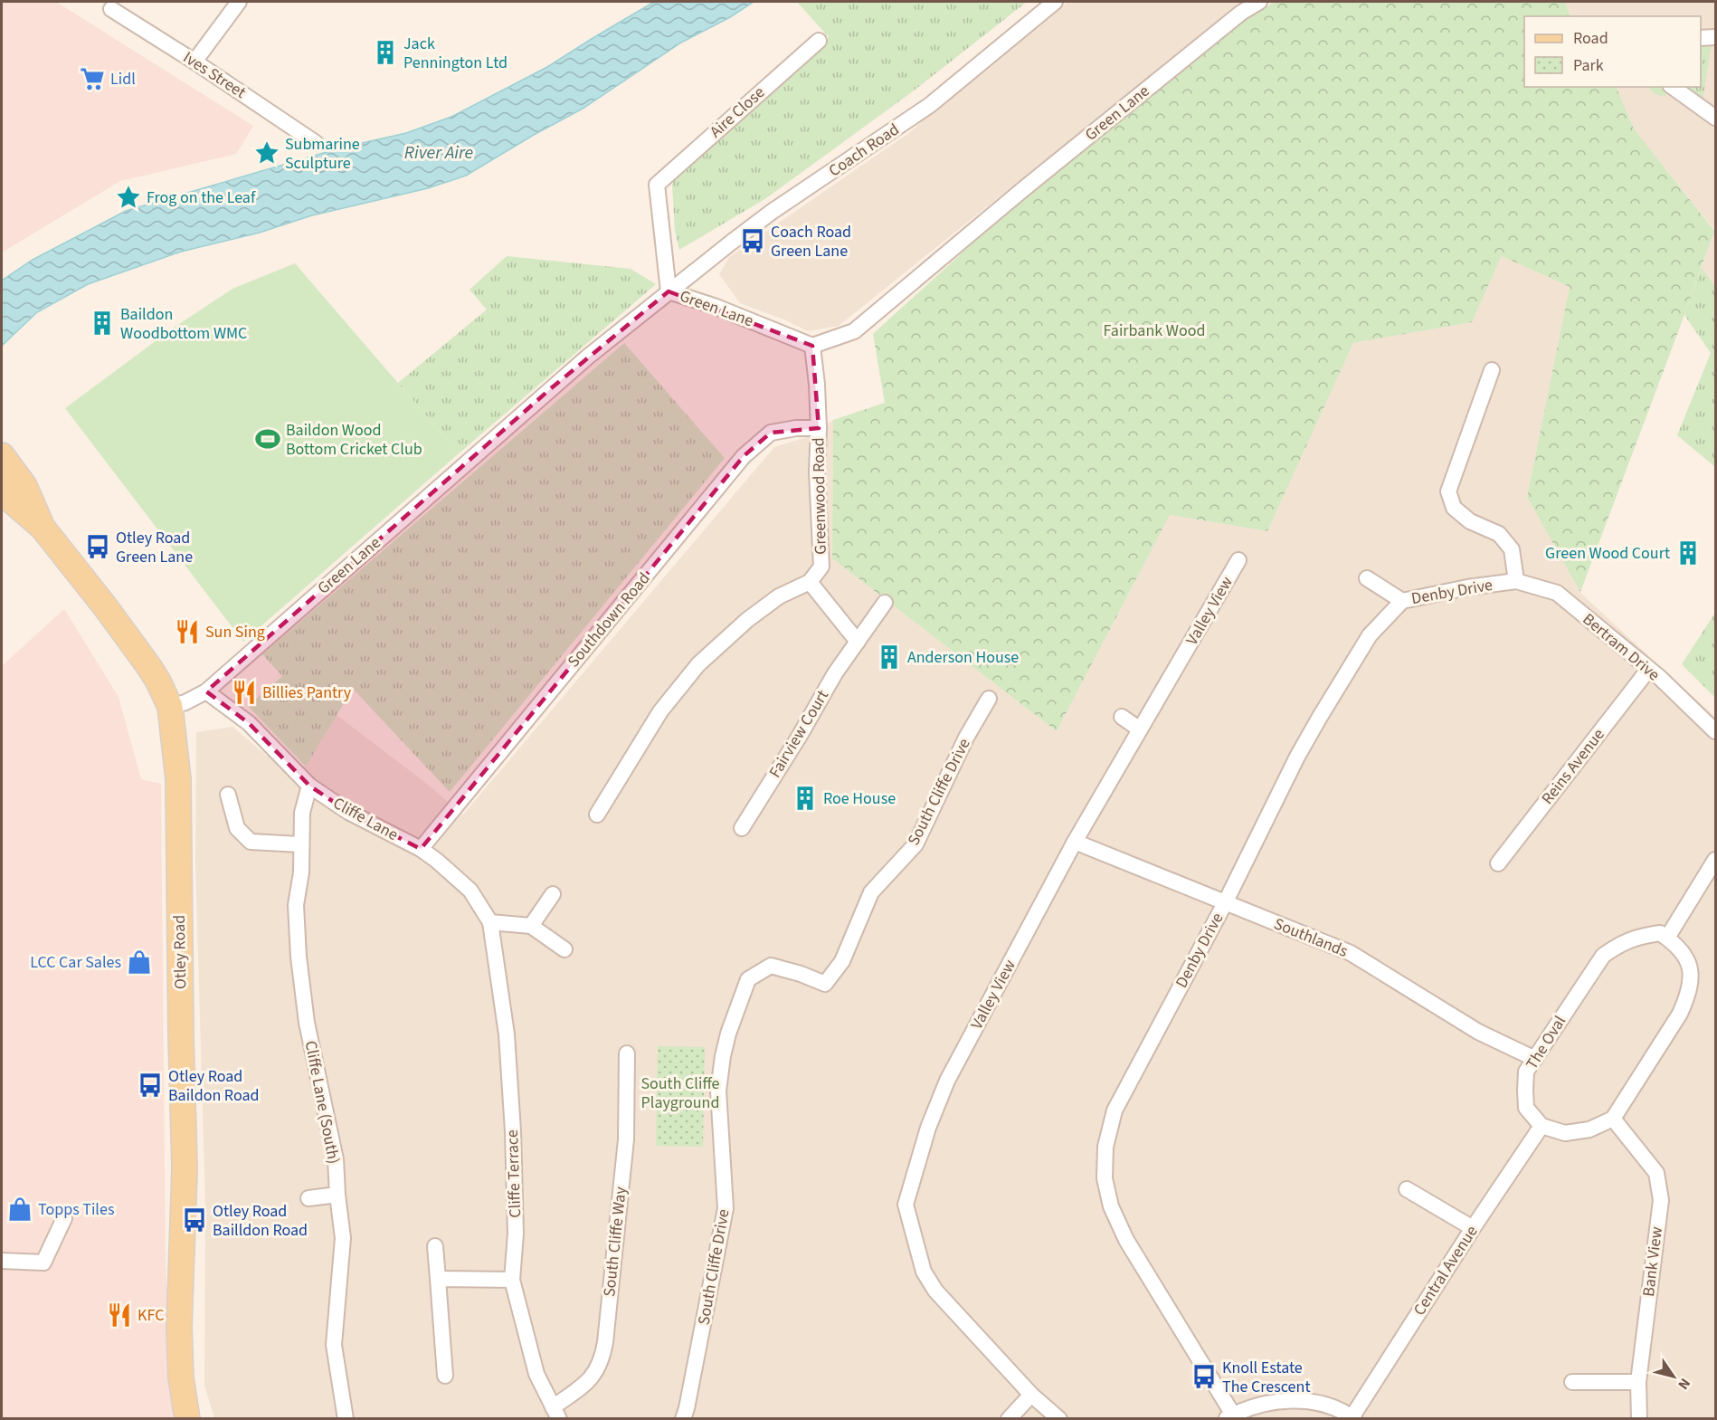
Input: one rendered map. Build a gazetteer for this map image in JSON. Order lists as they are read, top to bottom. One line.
{"streets":{"main road":["Otley Road"],"street":["Ives Street","Aire Close","Green Lane","Coach Road","Greenwood Road","Denby Drive","Valley View","Southdown Road","Bertram Drive","Fairview Court","Reins Avenue","South Cliffe Drive","Cliffe Lane","Southlands","The Oval","Cliffe Lane (South)","Cliffe Terrace","South Cliffe Way","Bank View","Central Avenue"]},"crossings":[["Aire Close","Green Lane"],["Aire Close","Coach Road"],["Green Lane","Coach Road"],["Green Lane","Greenwood Road"],["Green Lane","Cliffe Lane"],["Green Lane","Otley Road"],["Greenwood Road","Southdown Road"],["Denby Drive","Bertram Drive"],["Denby Drive","Southlands"],["Valley View","Southlands"],["Southdown Road","Cliffe Lane"],["Bertram Drive","Reins Avenue"],["Cliffe Lane","Cliffe Lane (South)"],["Cliffe Lane","Cliffe Terrace"],["Southlands","The Oval"],["The Oval","Central Avenue"],["Cliffe Terrace","South Cliffe Way"]],"water":["River Aire"],"parks":["Fairbank Wood","South Cliffe Playground"],"places":{"building":["Jack Pennington Ltd","Baildon Woodbottom WMC","Green Wood Court","Anderson House","Roe House"],"supermarket":["Lidl"],"place":["Submarine Sculpture","Frog on the Leaf"],"bus stop":["Coach Road Green Lane","Otley Road Green Lane","Otley Road Baildon Road","Otley Road Bailldon Road","Knoll Estate The Crescent"],"sports":["Baildon Wood Bottom Cricket Club"],"restaurant":["Sun Sing","Billies Pantry","KFC"],"shop":["LCC Car Sales","Topps Tiles"]},"legend":["Road","Park"],"north":"bottom right"}
